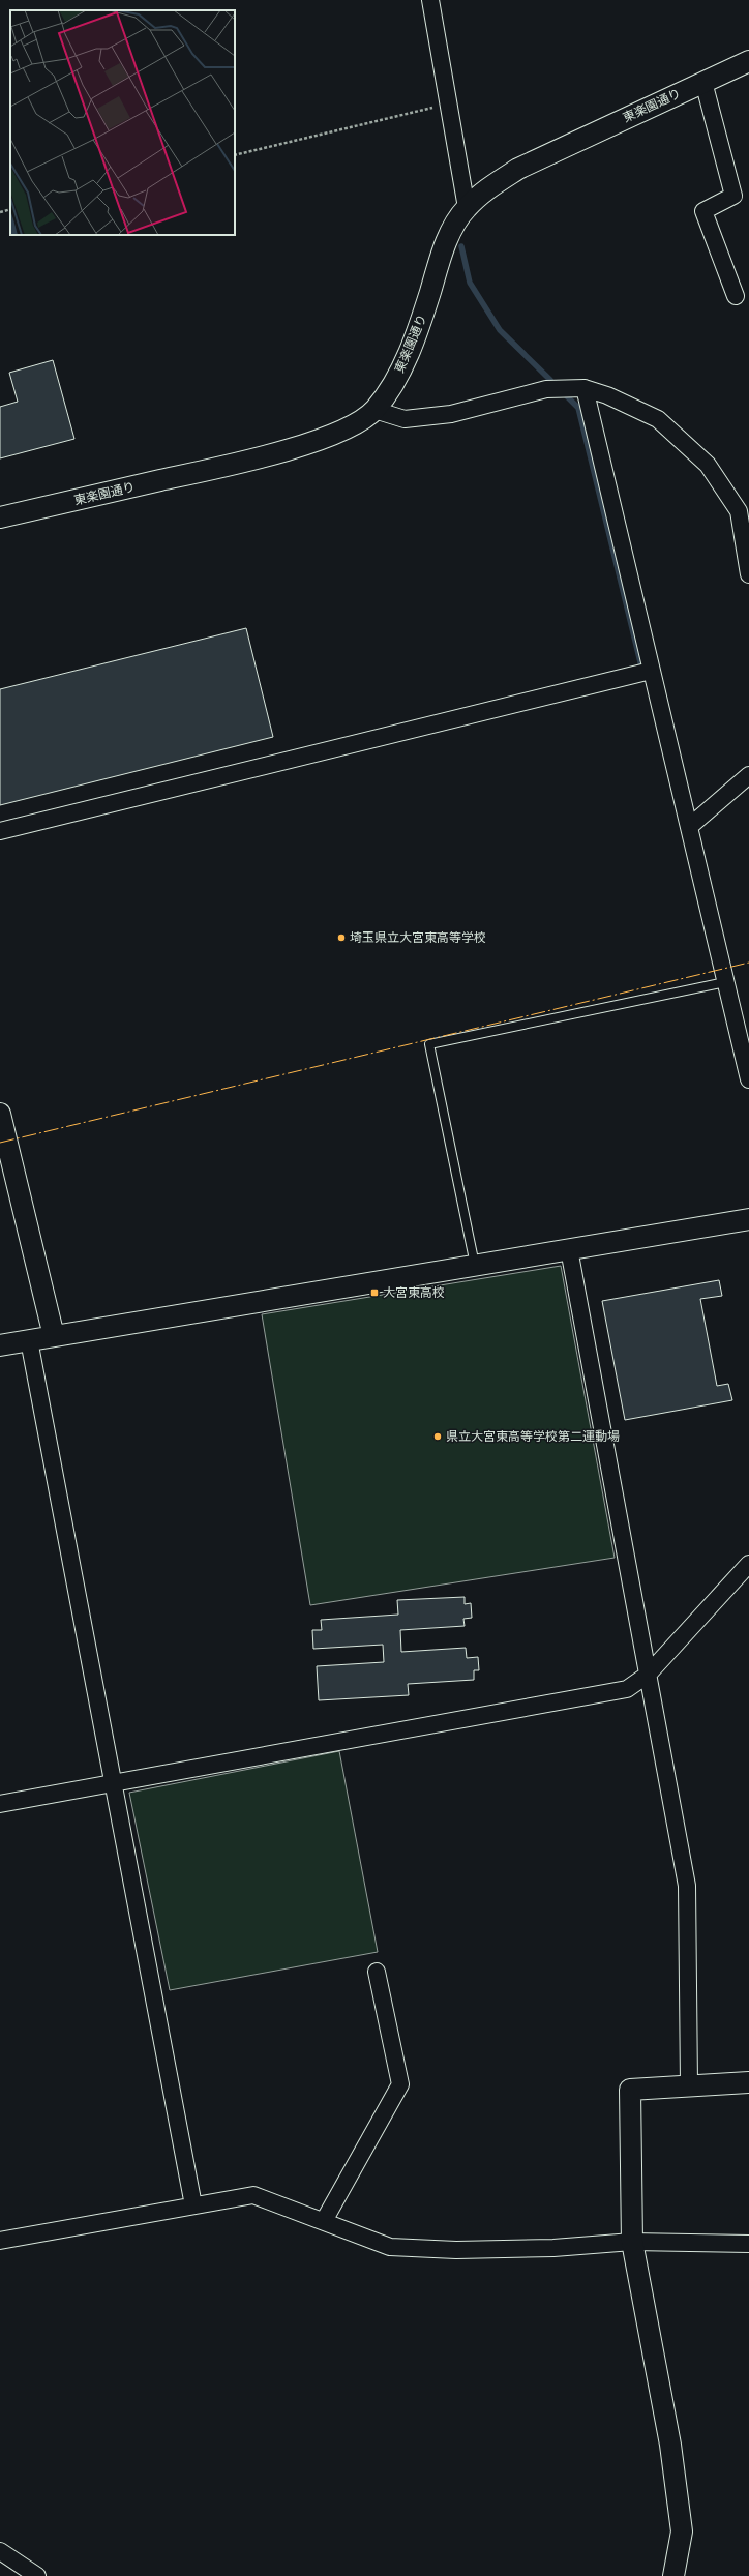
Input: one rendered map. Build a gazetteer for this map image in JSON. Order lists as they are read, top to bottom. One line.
{"streets":{"street":["東楽園通り"]},"places":{"other":["埼玉県立大宮東高等学校","県立大宮東高等学校第二運動場"],"transit":["大宮東高校"]}}
